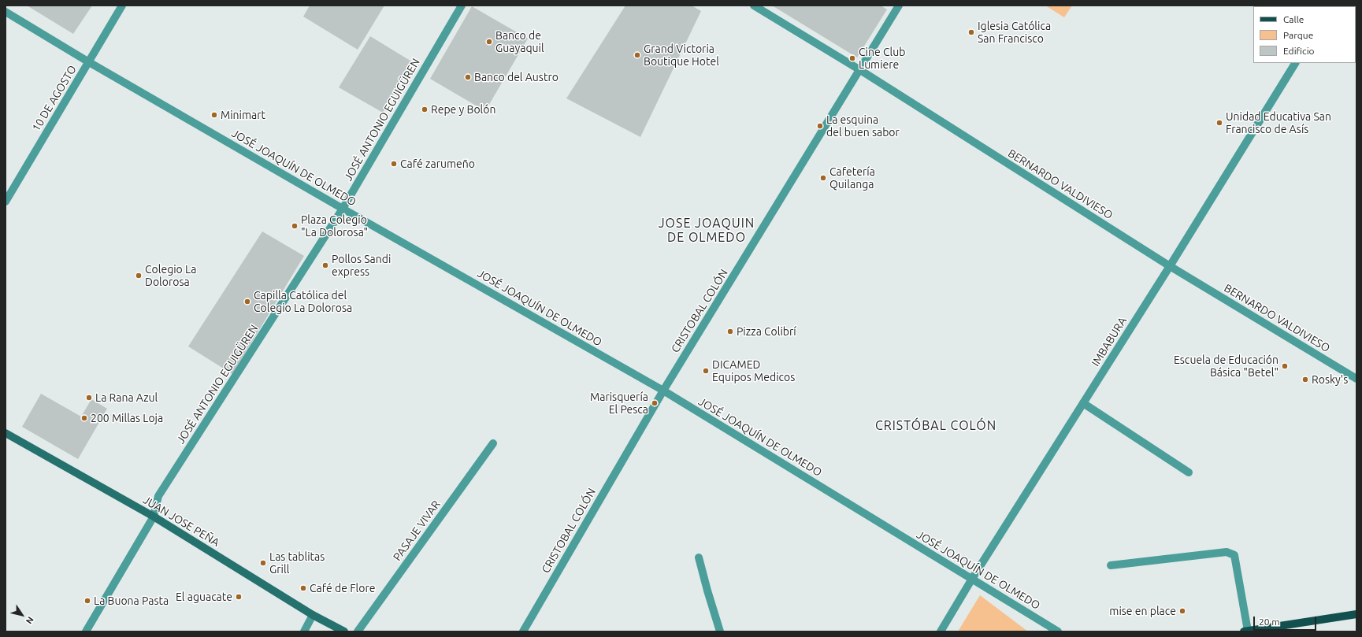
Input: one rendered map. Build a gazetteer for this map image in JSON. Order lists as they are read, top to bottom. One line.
{"streets":{"street":["10 DE AGOSTO","JOSÉ ANTONIO EGUIGÜREN","JOSÉ JOAQUÍN DE OLMEDO","BERNARDO VALDIVIESO","CRISTOBAL COLÓN","IMBABURA","JUAN JOSE PEÑA","PASAJE VIVAR"]},"crossings":[["10 DE AGOSTO","JOSÉ JOAQUÍN DE OLMEDO"],["JOSÉ ANTONIO EGUIGÜREN","JOSÉ JOAQUÍN DE OLMEDO"],["JOSÉ ANTONIO EGUIGÜREN","JUAN JOSE PEÑA"],["JOSÉ JOAQUÍN DE OLMEDO","CRISTOBAL COLÓN"],["JOSÉ JOAQUÍN DE OLMEDO","IMBABURA"],["BERNARDO VALDIVIESO","CRISTOBAL COLÓN"],["BERNARDO VALDIVIESO","IMBABURA"]],"districts":["JOSE JOAQUIN DE OLMEDO","CRISTÓBAL COLÓN"],"places":["Iglesia Católica San Francisco","Banco de Guayaquil","Grand Victoria Boutique Hotel","Cine Club Lumiere","Banco del Austro","Repe y Bolón","Minimart","Unidad Educativa San Francisco de Asís","La esquina del buen sabor","Café zarumeño","Cafetería Quilanga","Plaza Colegio \"La Dolorosa\"","Pollos Sandi express","Colegio La Dolorosa","Capilla Católica del Colegio La Dolorosa","Pizza Colibrí","Escuela de Educación Básica \"Betel\"","DICAMED Equipos Medicos","Rosky's","La Rana Azul","Marisquería El Pesca","200 Millas Loja","Las tablitas Grill","Café de Flore","El aguacate","La Buona Pasta","mise en place"],"legend":["Calle","Parque","Edificio"],"scale_bar":"20 m","north":"bottom right"}
